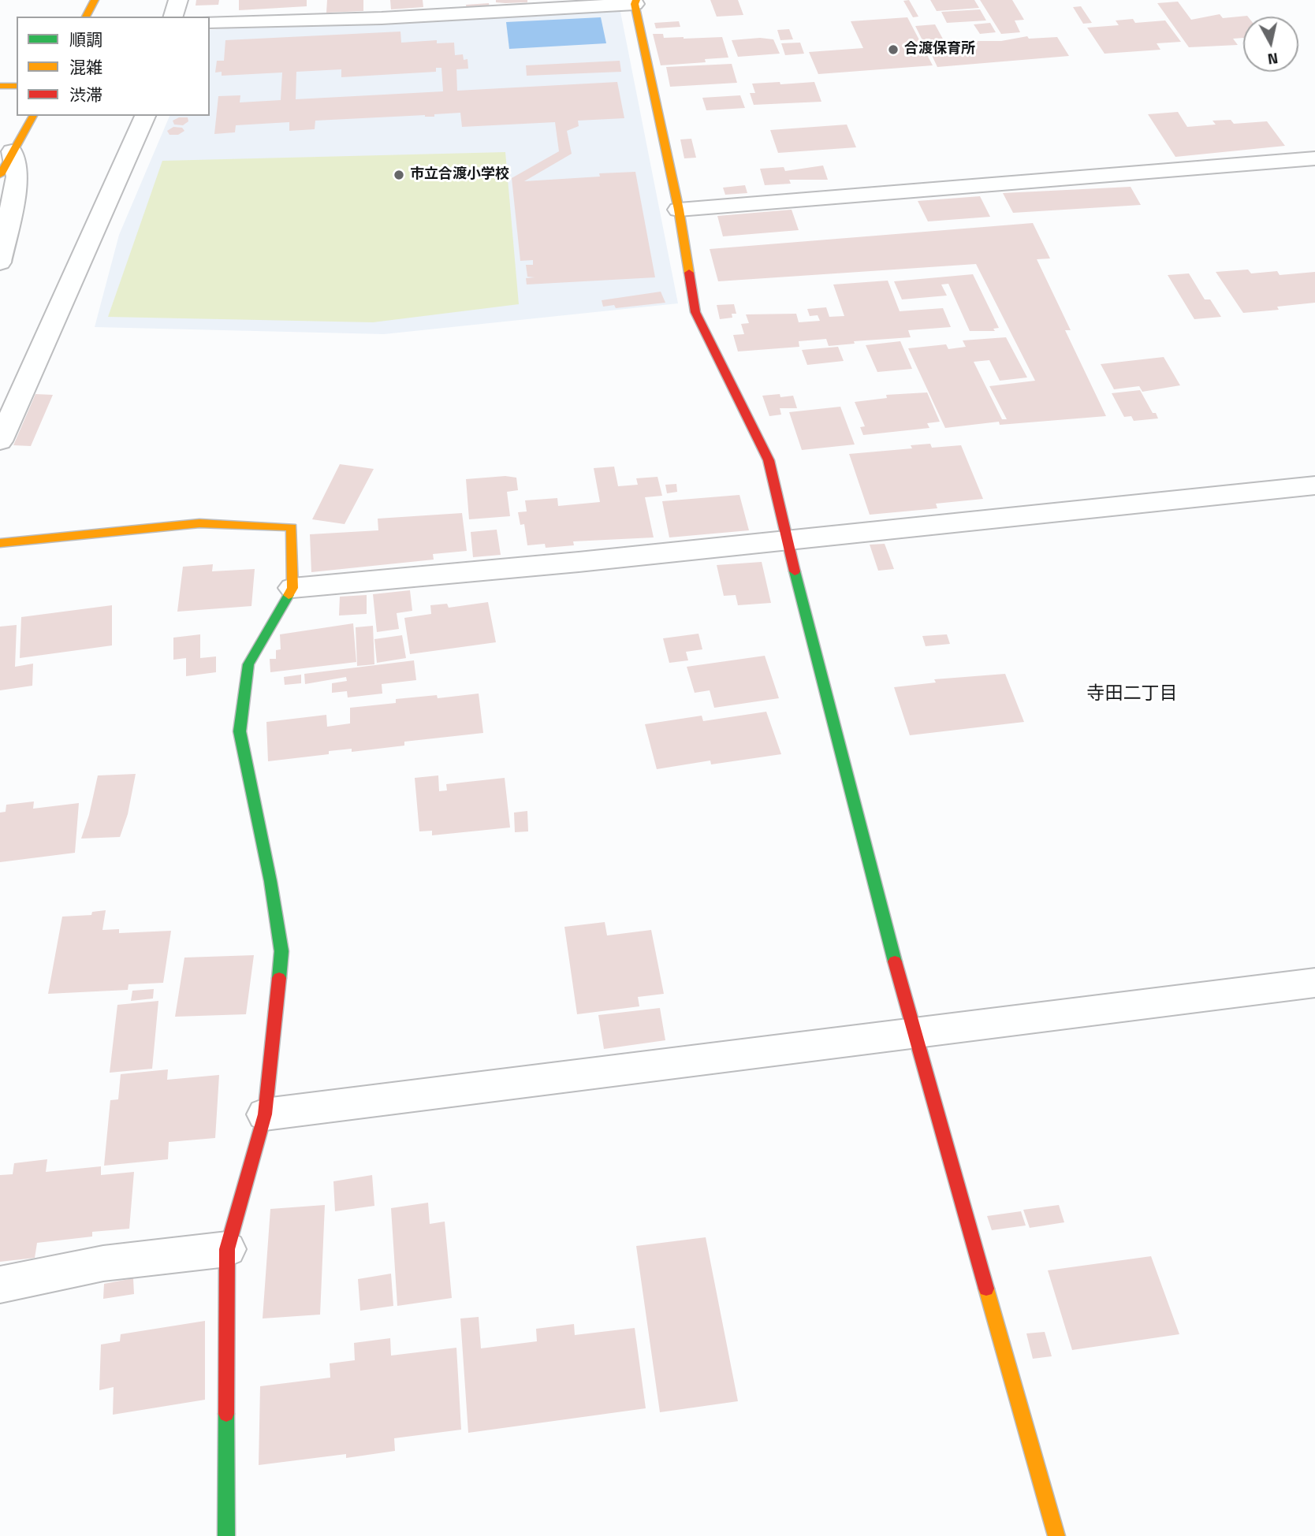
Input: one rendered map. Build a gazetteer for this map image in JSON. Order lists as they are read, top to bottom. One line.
{"districts":["寺田二丁目"],"places":["合渡保育所","市立合渡小学校"],"legend":["順調","混雑","渋滞"],"north":"bottom"}
